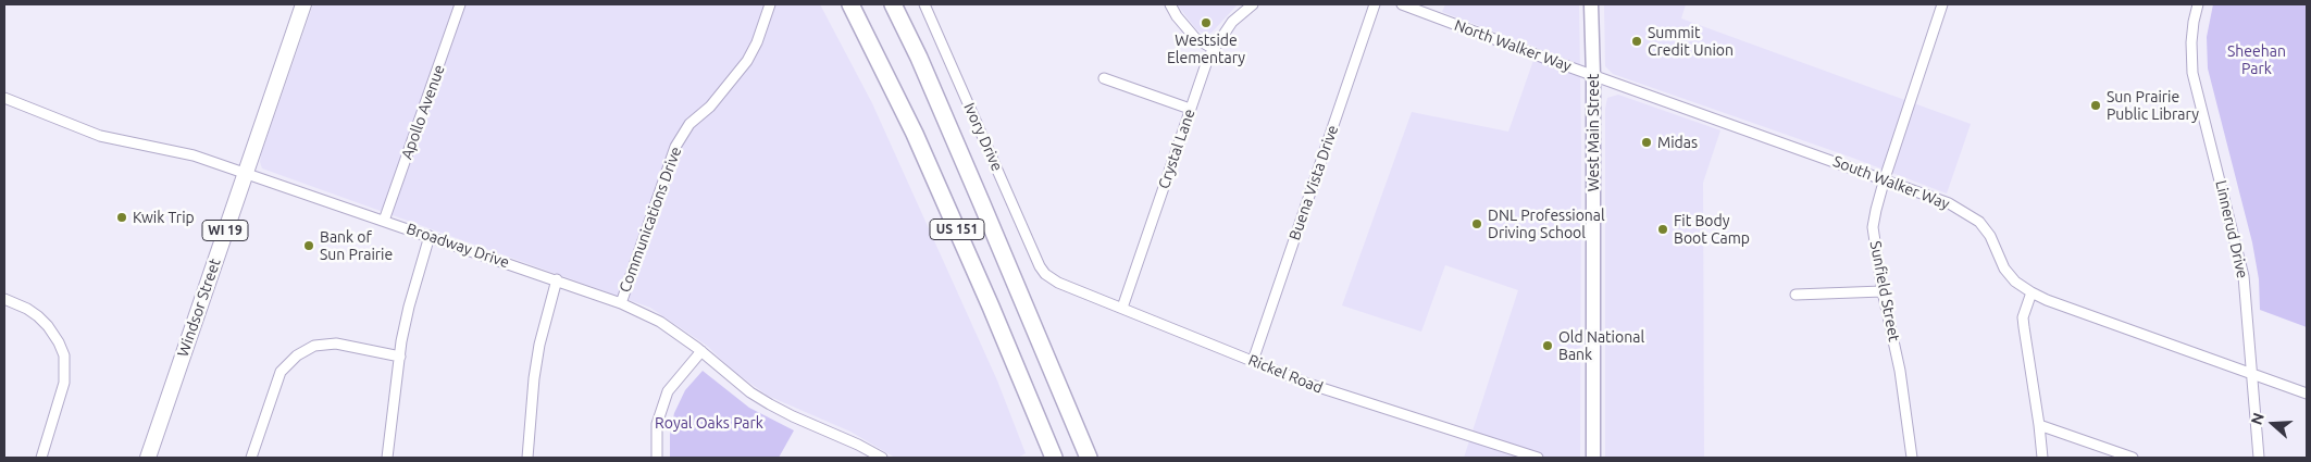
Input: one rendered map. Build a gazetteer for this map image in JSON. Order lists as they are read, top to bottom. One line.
{"streets":{"highway":["US 151"],"main road":["West Main Street","WI 19","Windsor Street"],"street":["North Walker Way","Apollo Avenue","Ivory Drive","Crystal Lane","Buena Vista Drive","South Walker Way","Communications Drive","Linnerud Drive","Broadway Drive","Sunfield Street","Rickel Road"]},"crossings":[["North Walker Way","West Main Street"],["North Walker Way","South Walker Way"],["Apollo Avenue","Broadway Drive"],["West Main Street","South Walker Way"],["Ivory Drive","Rickel Road"],["Crystal Lane","Rickel Road"],["Buena Vista Drive","Rickel Road"],["South Walker Way","Linnerud Drive"],["South Walker Way","Sunfield Street"],["Communications Drive","Broadway Drive"],["Broadway Drive","Windsor Street"]],"parks":["Sheehan Park","Royal Oaks Park"],"places":["Westside Elementary","Summit Credit Union","Sun Prairie Public Library","Midas","Kwik Trip","DNL Professional Driving School","Fit Body Boot Camp","Bank of Sun Prairie","Old National Bank"],"north":"left"}
